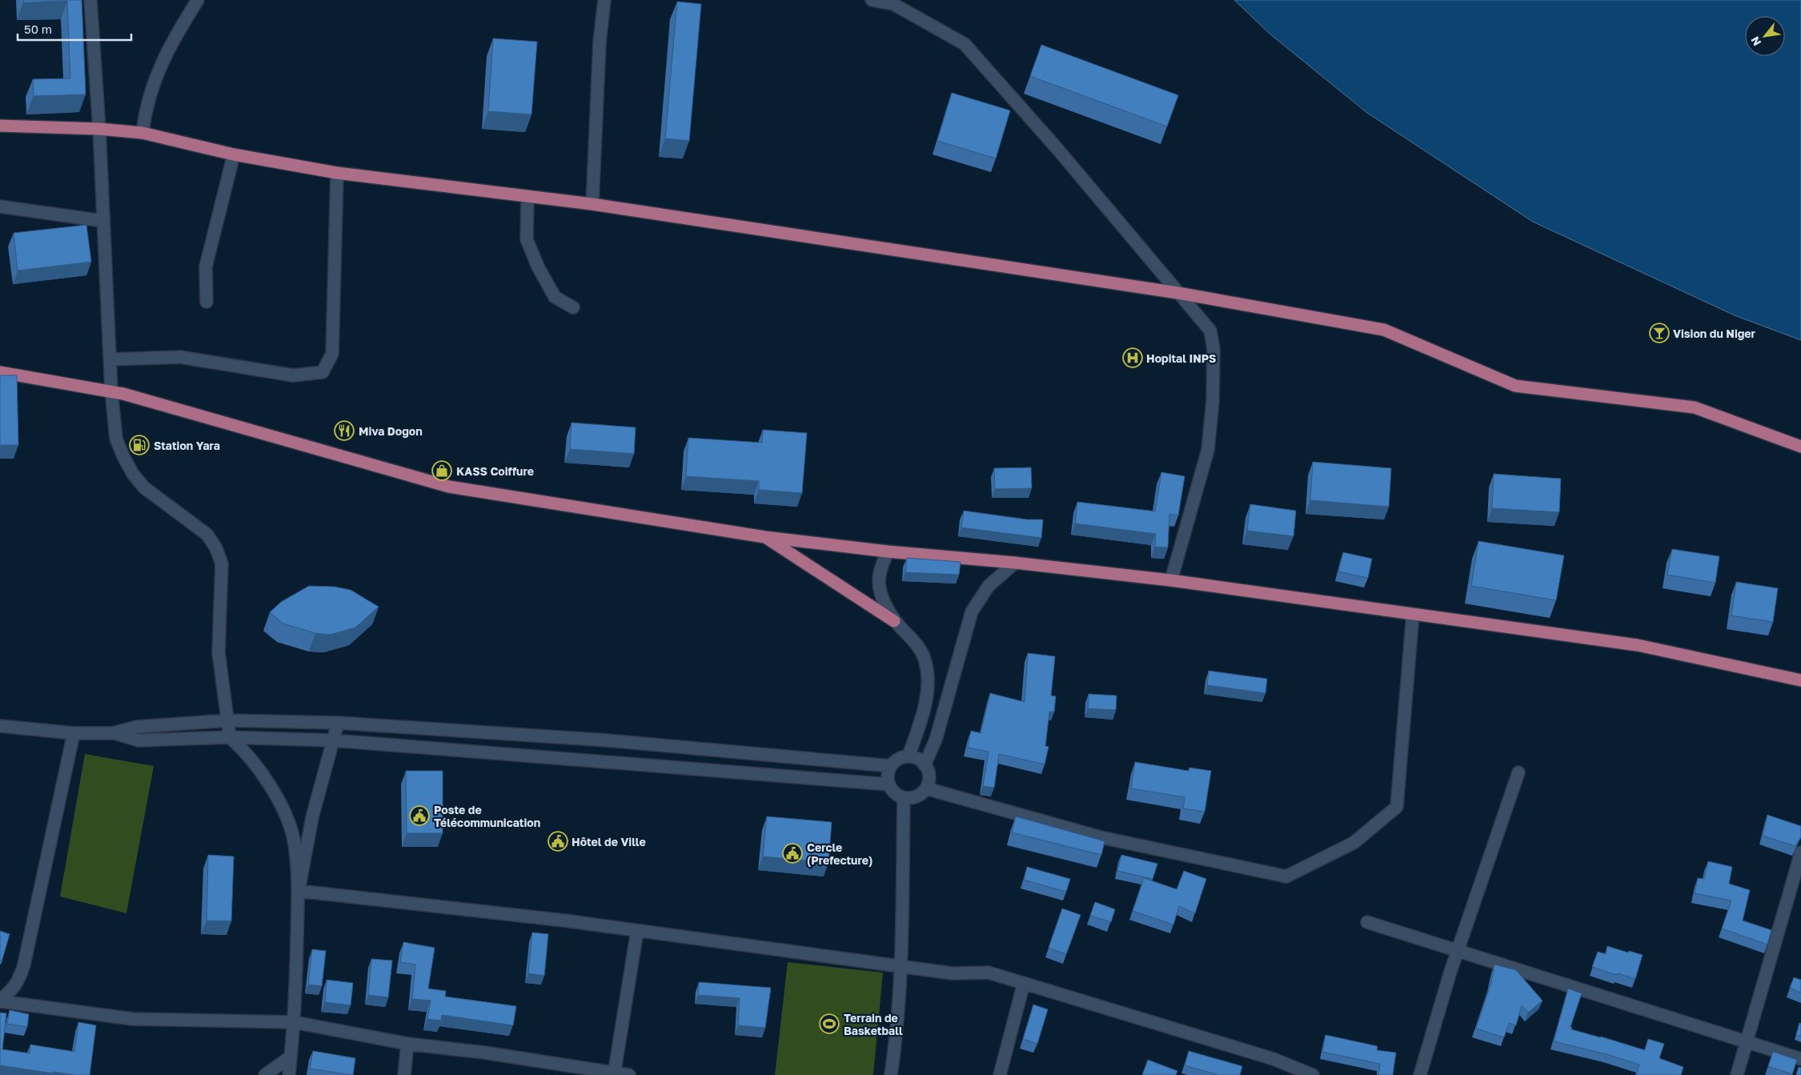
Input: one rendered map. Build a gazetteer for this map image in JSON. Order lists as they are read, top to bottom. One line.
{"places":{"bar":["Vision du Niger"],"hospital":["Hopital INPS"],"restaurant":["Miva Dogon"],"fuel station":["Station Yara"],"shop":["KASS Coiffure"],"public building":["Poste de Télécommunication","Hôtel de Ville","Cercle (Prefecture)"],"sports":["Terrain de Basketball"]},"scale_bar":"50 m","north":"bottom left"}
